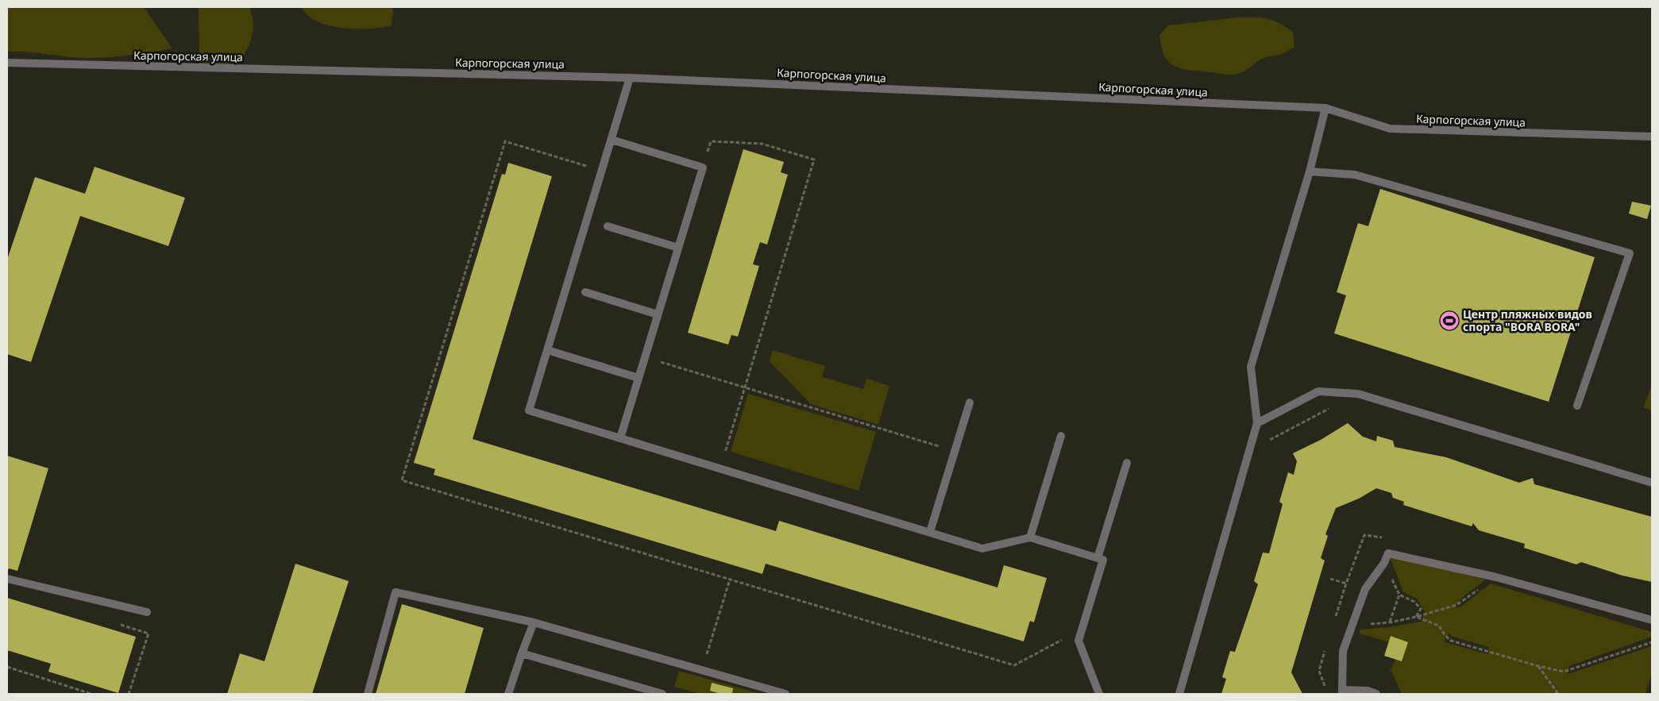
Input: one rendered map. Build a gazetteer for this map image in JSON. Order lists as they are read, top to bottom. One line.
{"streets":{"street":["Карпогорская улица"]},"places":{"sports":["Центр пляжных видов спорта \"BORA BORA\""]}}
